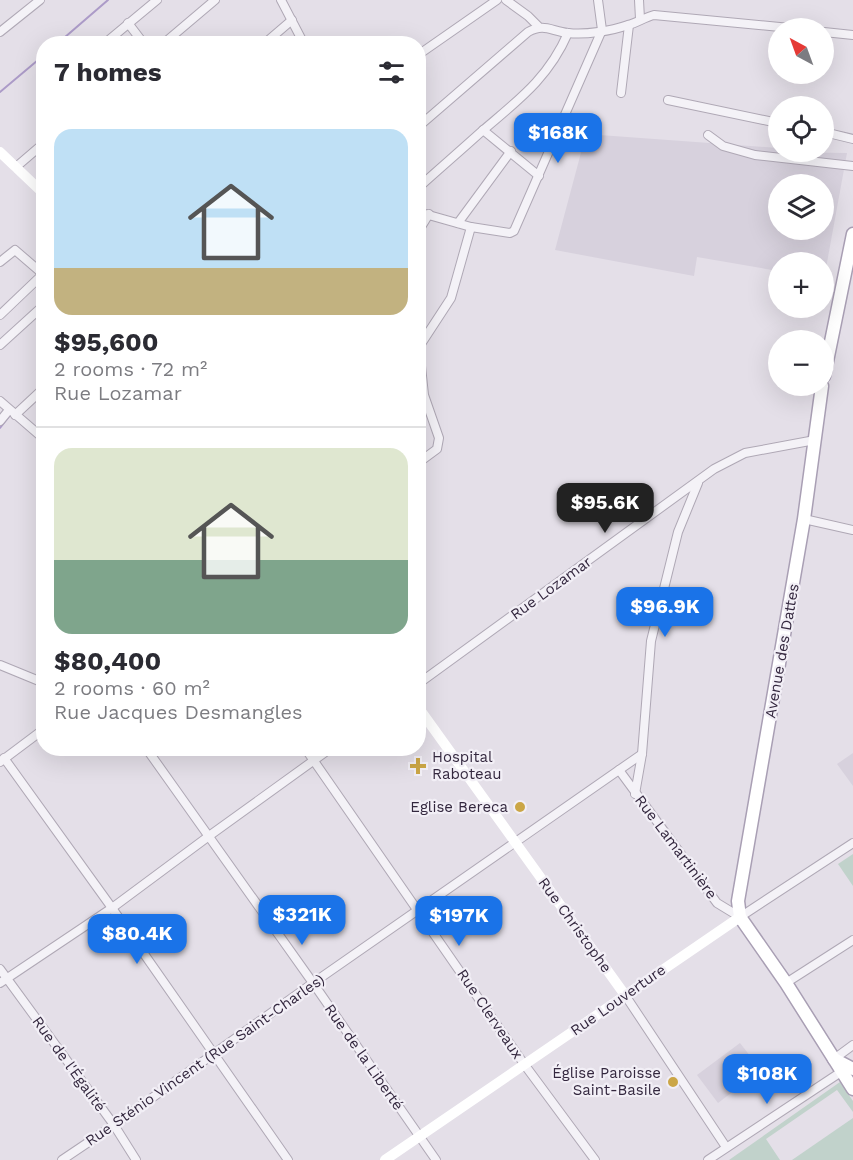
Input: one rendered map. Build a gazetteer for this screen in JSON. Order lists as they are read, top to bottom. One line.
{"streets":{"main road":["Avenue des Dattes"],"street":["Rue Lozamar","Rue Lamartinière","Rue Christophe","Rue Louverture","Rue Clerveaux","Rue de la Liberté","Rue Sténio Vincent (Rue Saint-Charles)","Rue de l'Égalité"]},"crossings":[["Rue Lozamar","Avenue des Dattes"],["Avenue des Dattes","Rue Lamartinière"],["Avenue des Dattes","Rue Louverture"],["Rue Lamartinière","Rue Louverture"],["Rue Lamartinière","Rue Sténio Vincent (Rue Saint-Charles)"],["Rue Christophe","Rue Louverture"],["Rue Christophe","Rue Sténio Vincent (Rue Saint-Charles)"],["Rue Louverture","Rue Clerveaux"],["Rue Louverture","Rue de la Liberté"],["Rue Clerveaux","Rue Sténio Vincent (Rue Saint-Charles)"],["Rue de la Liberté","Rue Sténio Vincent (Rue Saint-Charles)"],["Rue Sténio Vincent (Rue Saint-Charles)","Rue de l'Égalité"]],"places":{"health":["Hospital Raboteau"],"other":["Eglise Bereca","Église Paroisse Saint-Basile"]},"north":"top left","page":{"map_buttons":["+","−"],"heading":"7 homes","list":[{"name":"$95,600","note":"2 rooms · 72 m² · Rue Lozamar"},{"name":"$80,400","note":"2 rooms · 60 m² · Rue Jacques Desmangles"}],"price":["$168K","$95.6K","$96.9K","$321K","$197K","$80.4K","$108K"]}}
